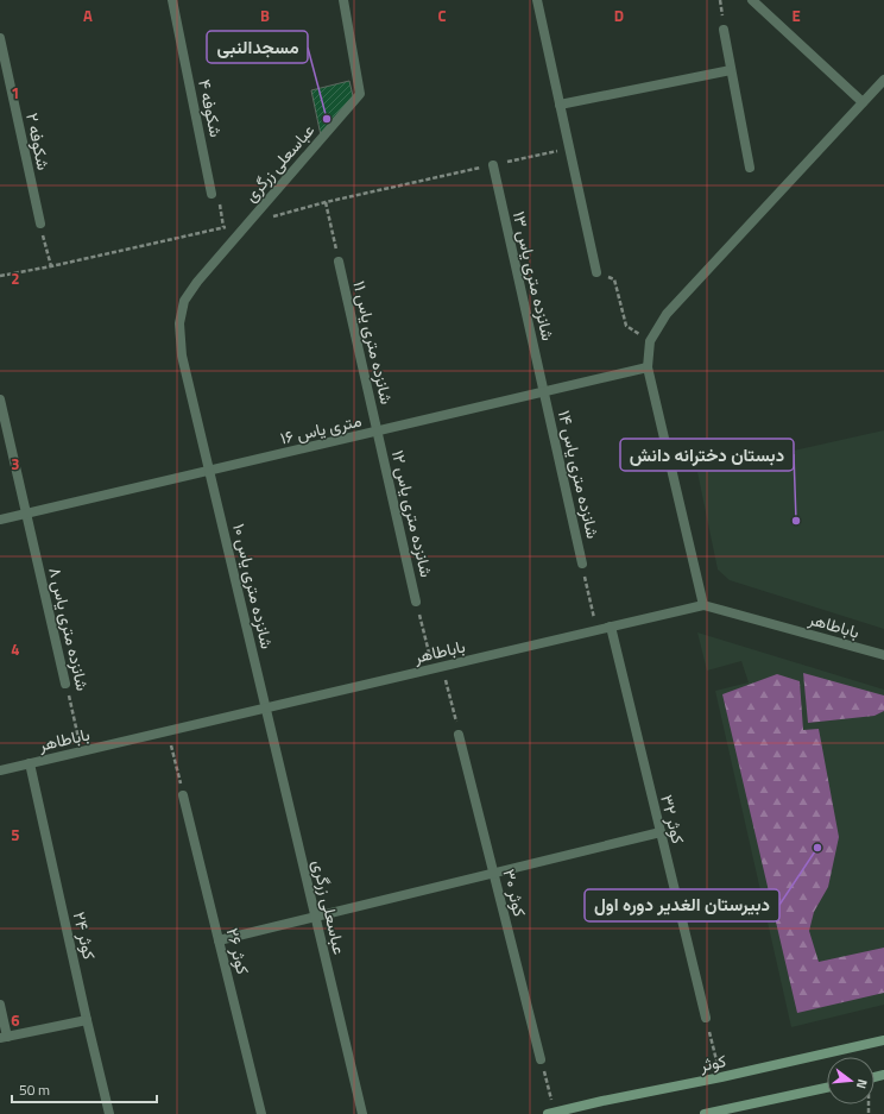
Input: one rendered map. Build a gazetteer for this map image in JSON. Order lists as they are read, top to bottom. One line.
{"streets":{"main road":["کوثر"],"street":["شکوفه ۴","شکوفه ۲","عباسعلی زرگری","شانزده متری یاس ۱۳","شانزده متری یاس ۱۱","۱۶ متری یاس","شانزده متری یاس ۱۴","شانزده متری یاس ۱۲","شانزده متری یاس ۱۰","باباطاهر","شانزده متری یاس ۸","کوثر ۳۲","کوثر ۳۰","کوثر ۲۴","کوثر ۲۶"]},"crossings":[["عباسعلی زرگری","۱۶ متری یاس"],["عباسعلی زرگری","شانزده متری یاس ۱۰"],["عباسعلی زرگری","باباطاهر"],["شانزده متری یاس ۱۳","۱۶ متری یاس"],["شانزده متری یاس ۱۳","شانزده متری یاس ۱۴"],["شانزده متری یاس ۱۱","۱۶ متری یاس"],["شانزده متری یاس ۱۱","شانزده متری یاس ۱۲"],["۱۶ متری یاس","شانزده متری یاس ۱۴"],["۱۶ متری یاس","شانزده متری یاس ۱۲"],["۱۶ متری یاس","شانزده متری یاس ۱۰"],["۱۶ متری یاس","شانزده متری یاس ۸"],["شانزده متری یاس ۱۰","باباطاهر"],["باباطاهر","شانزده متری یاس ۸"],["باباطاهر","کوثر ۳۲"],["باباطاهر","کوثر ۲۴"]],"places":["مسجدالنبی","دبستان دخترانه دانش","دبیرستان الغدیر دوره اول"],"scale_bar":"50 m","north":"right","grid":{"columns":["A","B","C","D","E"],"rows":["1","2","3","4","5","6"]}}
